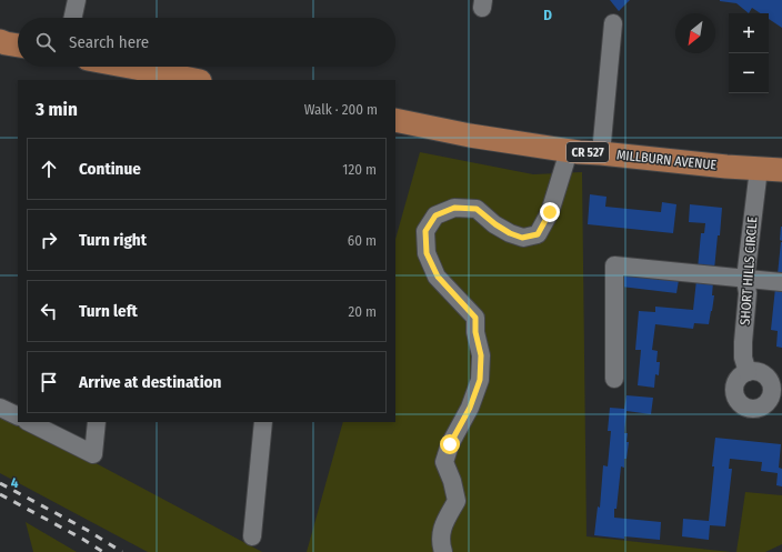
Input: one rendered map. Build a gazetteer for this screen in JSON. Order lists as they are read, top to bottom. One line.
{"streets":{"main road":["CR 527","MILLBURN AVENUE"],"street":["SHORT HILLS CIRCLE"]},"crossings":[["MILLBURN AVENUE","SHORT HILLS CIRCLE"]],"north":"bottom left","page":{"map_buttons":["+","−"],"search":"Search here","heading":["3 min","Walk · 200 m"],"list":[["Continue","120 m"],["Turn right","60 m"],["Turn left","20 m"],"Arrive at destination"]},"grid":{"columns":["D"],"rows":["4"]}}
